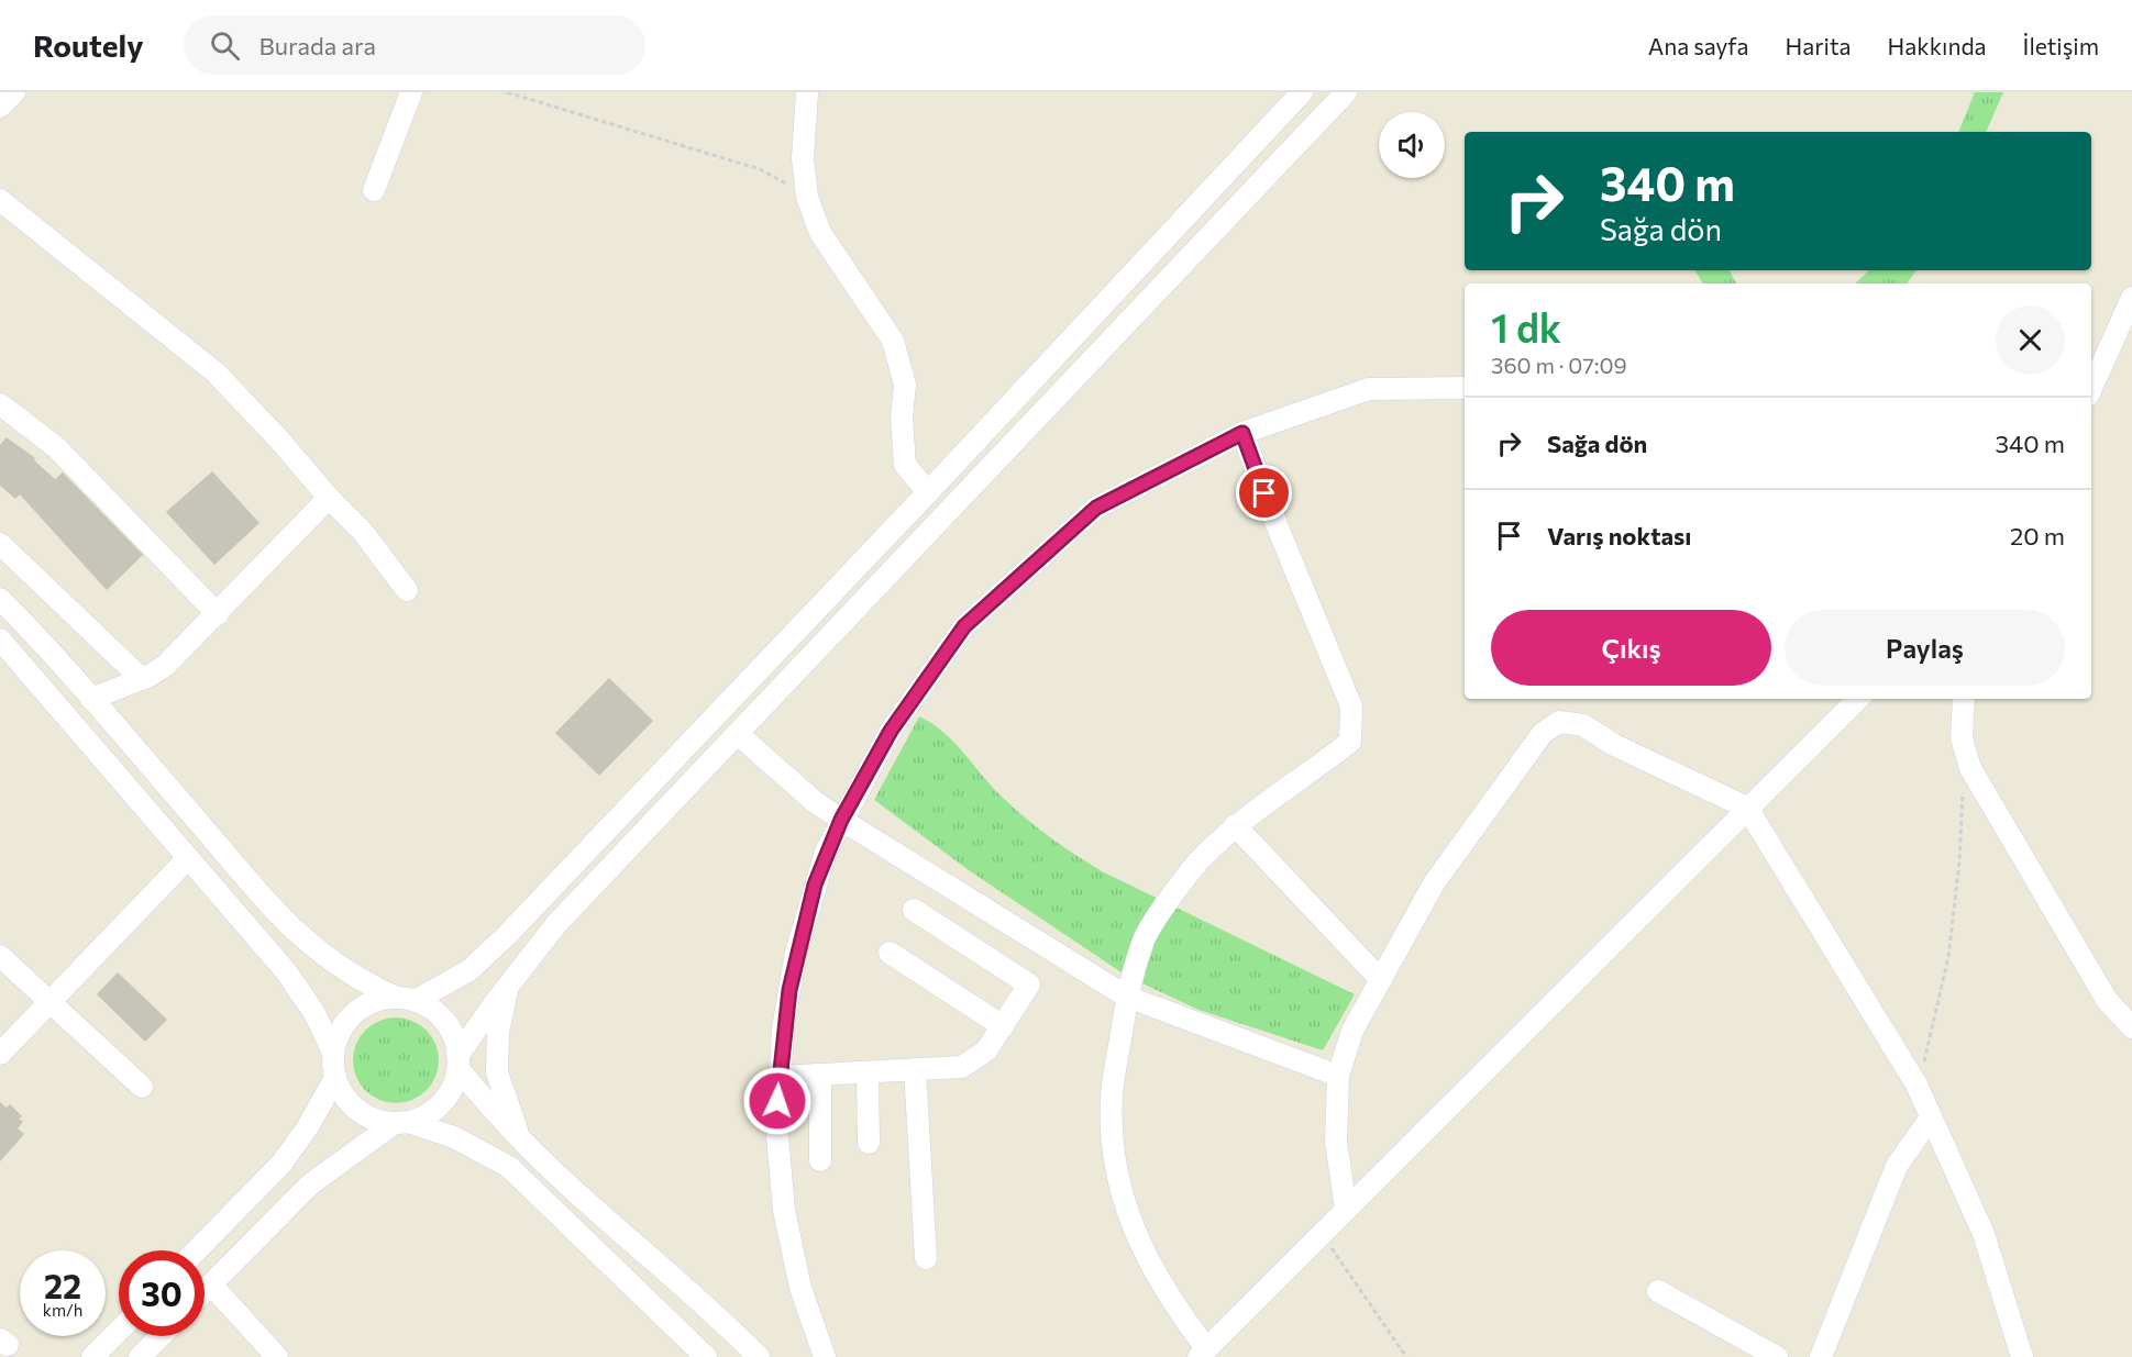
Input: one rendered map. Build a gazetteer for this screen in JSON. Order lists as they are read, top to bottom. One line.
{"page":{"header":"Routely","search":"Burada ara","nav":["Ana sayfa","Harita","Hakkında","İletişim"],"turn":["340 m","Sağa dön"],"heading":["1 dk","360 m · 07:09"],"list":[{"name":"Sağa dön","value":"340 m"},{"name":"Varış noktası","value":"20 m"}],"buttons":["Çıkış","Paylaş"],"speed":"22 km/h","limit":"30"}}
